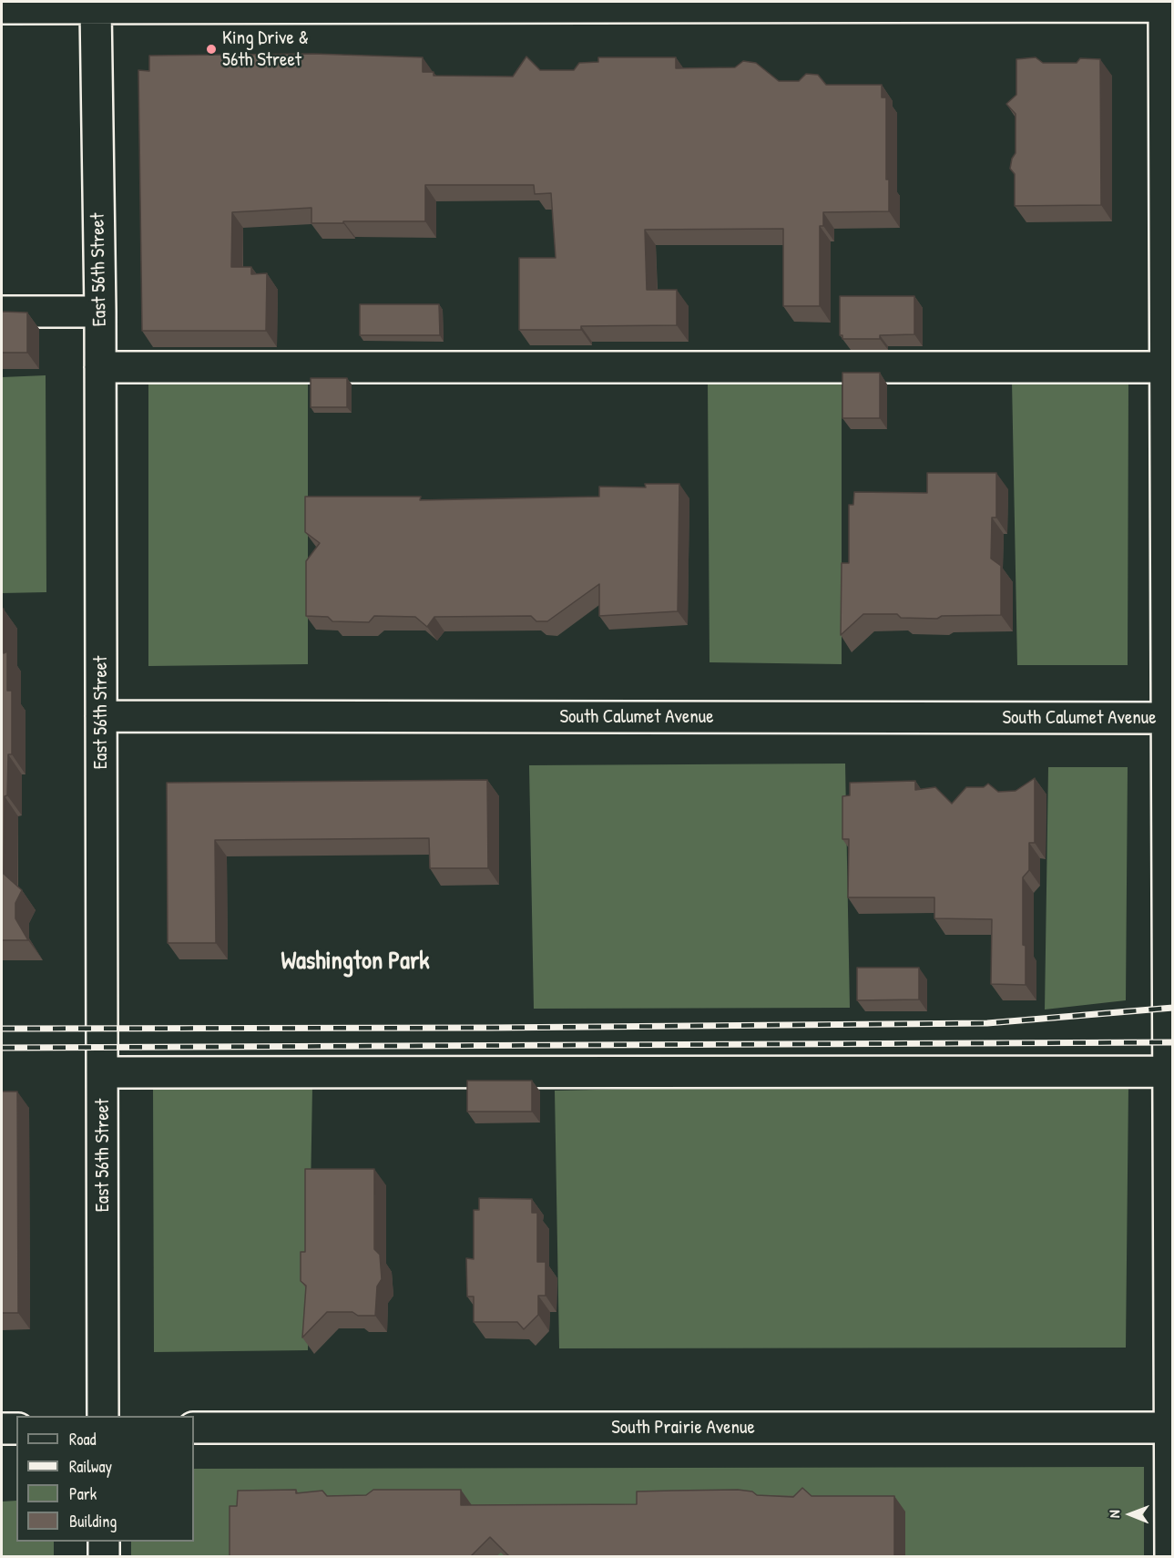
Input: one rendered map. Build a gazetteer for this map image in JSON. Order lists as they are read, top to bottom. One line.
{"streets":{"street":["East 56th Street","South Calumet Avenue","South Prairie Avenue"]},"crossings":[["East 56th Street","South Calumet Avenue"]],"districts":["Washington Park"],"places":["King Drive & 56th Street"],"legend":["Road","Railway","Park","Building"],"north":"left"}
